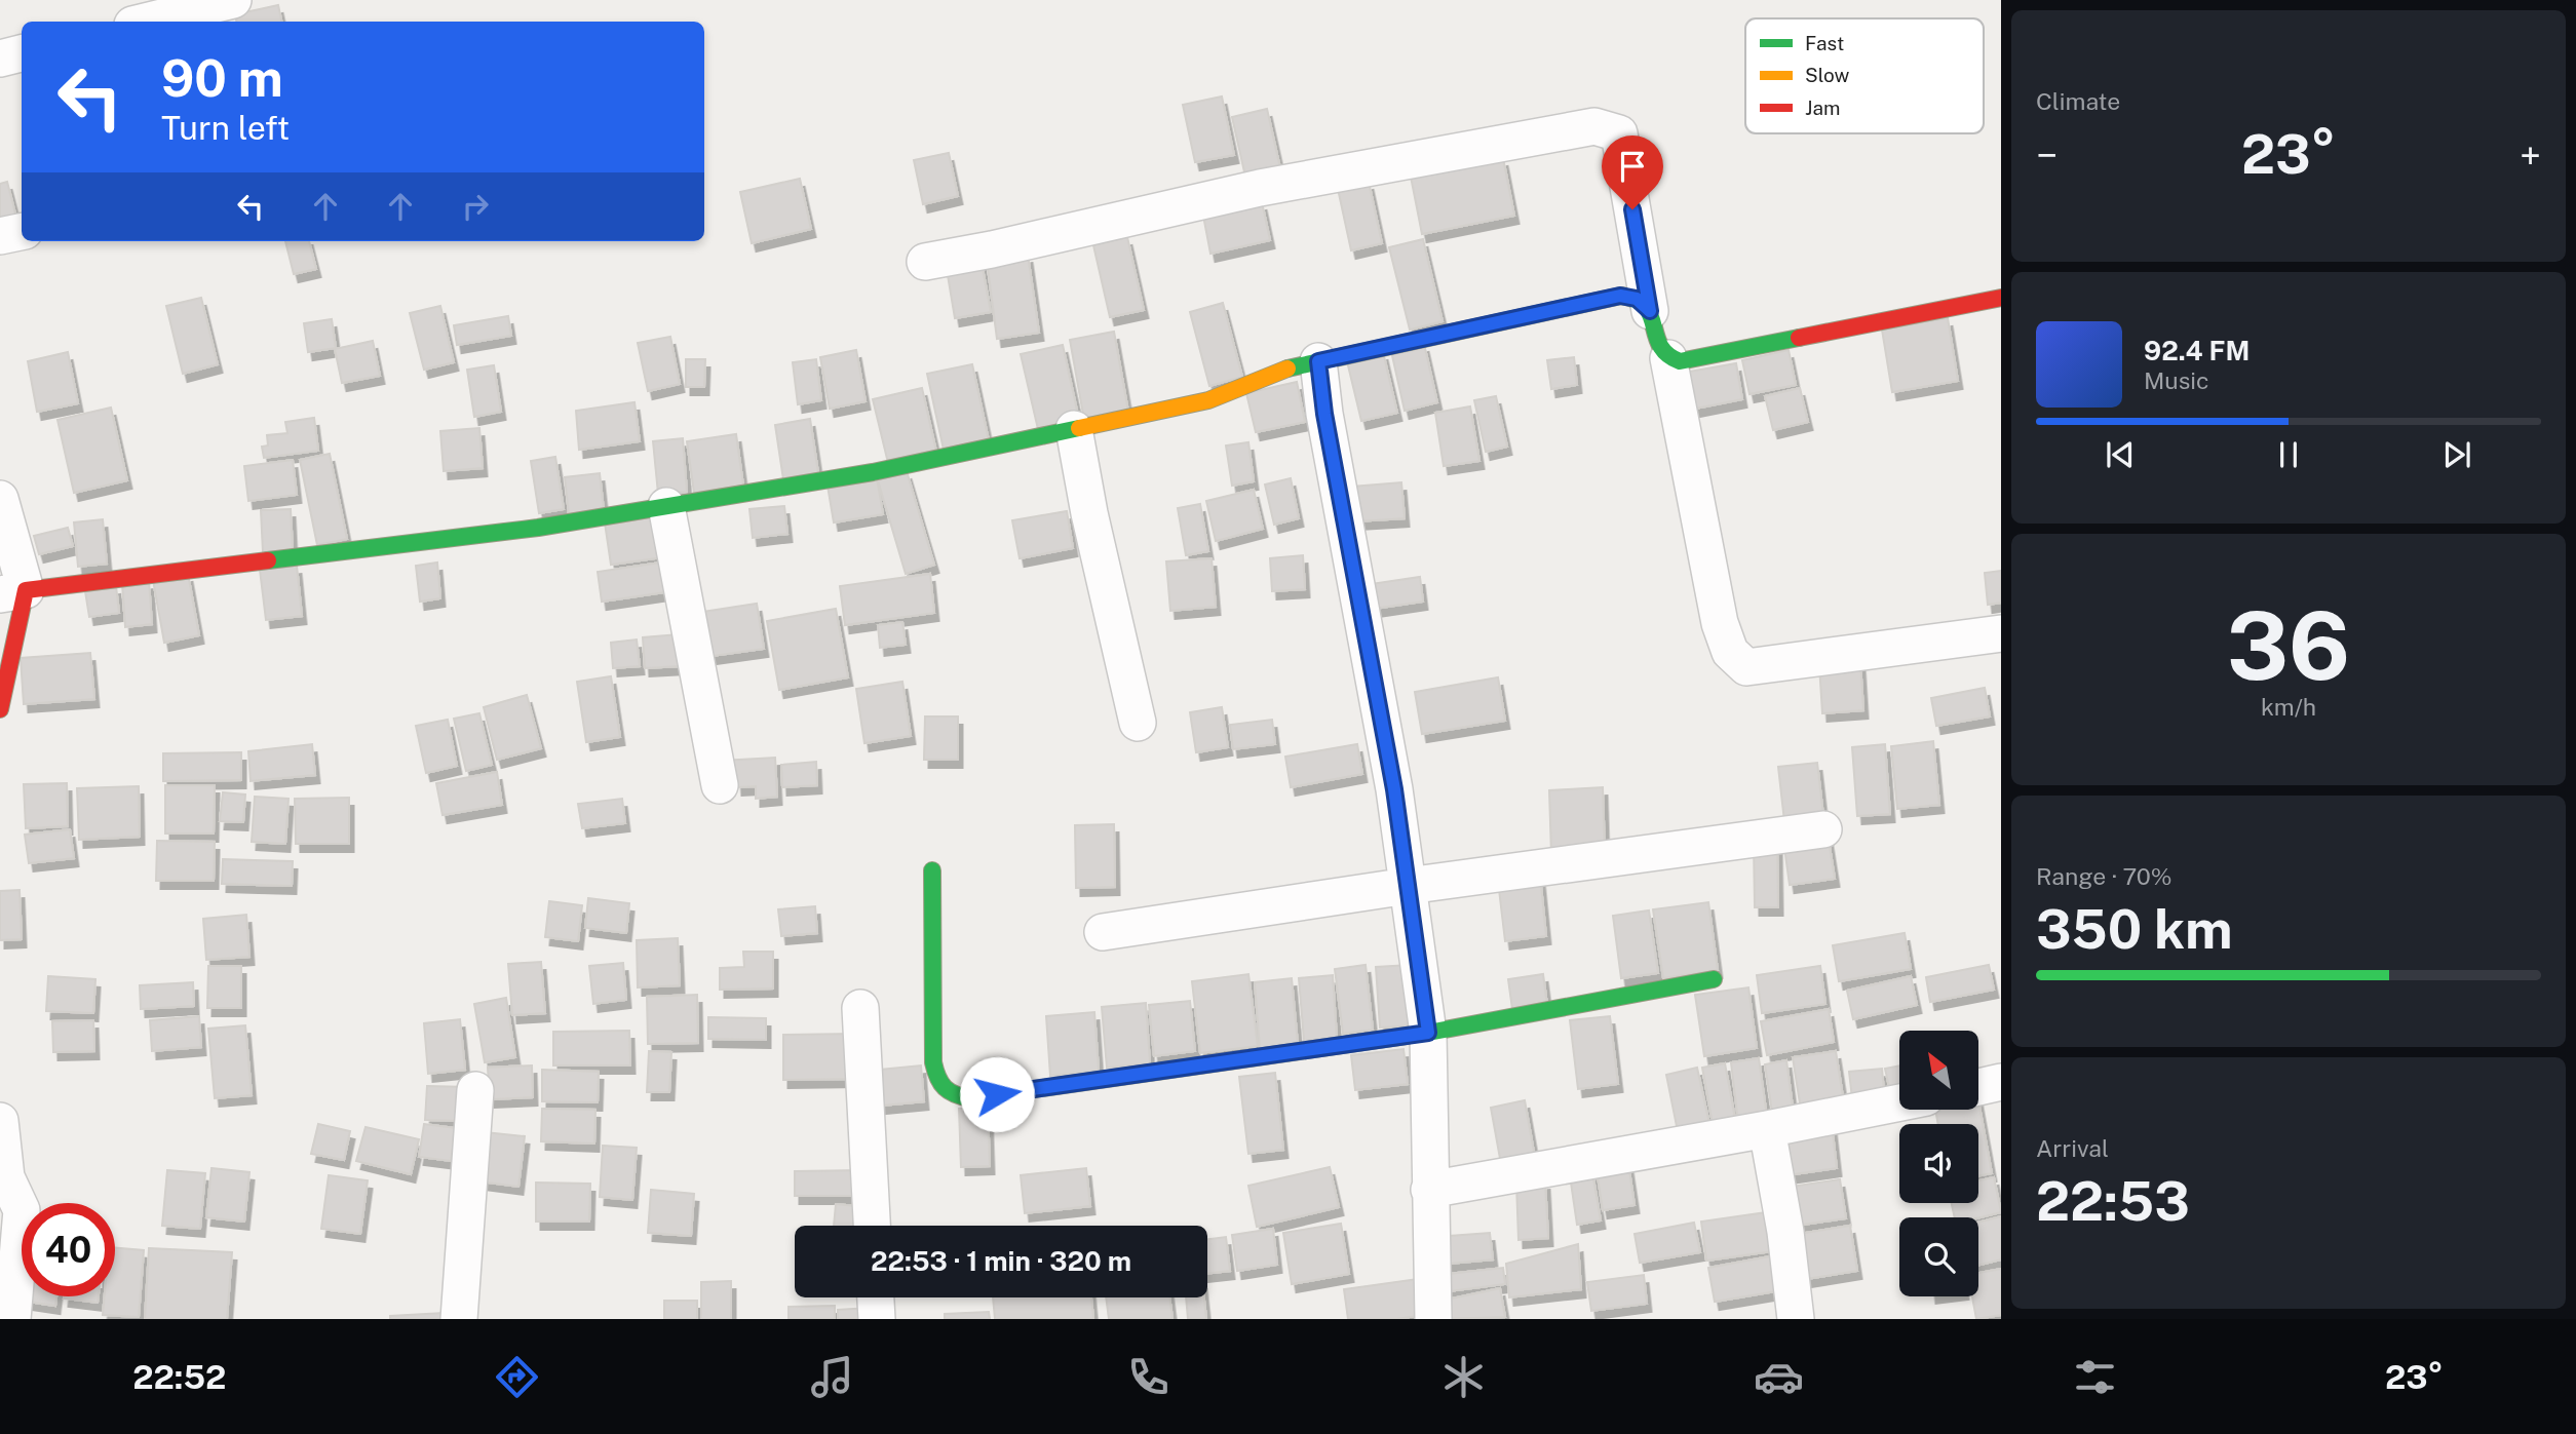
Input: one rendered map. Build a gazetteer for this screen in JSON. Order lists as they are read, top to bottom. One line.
{"legend":["Fast","Slow","Jam"],"north":"top left","page":{"tile":["Climate",["36","km/h"],["Range · 70%","350 km"],["Arrival","22:53"]],"turn":["90 m","Turn left"],"heat":["−","23°","+"],"song":["92.4 FM","Music"],"limit":"40","trip":"22:53 · 1 min · 320 m","tabs":["22:52","23°"]}}
